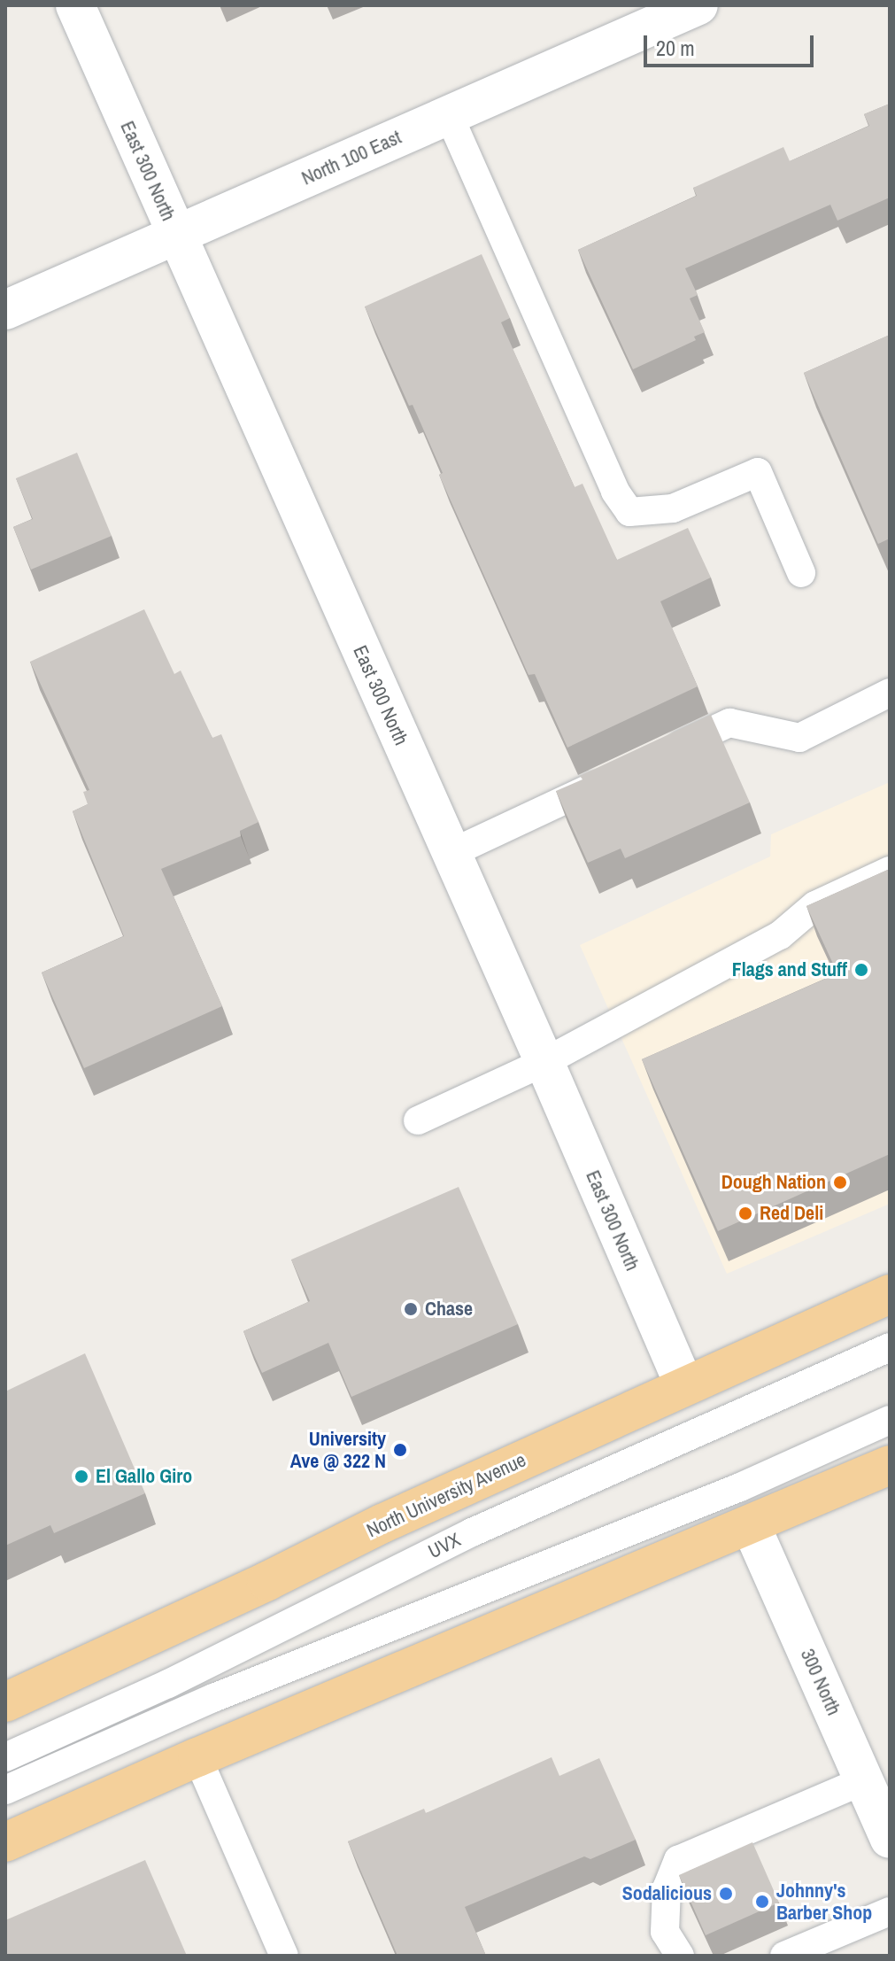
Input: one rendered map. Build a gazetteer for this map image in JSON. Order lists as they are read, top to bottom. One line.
{"streets":{"highway":["North University Avenue"],"street":["North 100 East","East 300 North","300 North"],"lane":["UVX"]},"crossings":[["North 100 East","East 300 North"],["East 300 North","North University Avenue"]],"places":["Flags and Stuff","Dough Nation","Red Deli","Chase","University Ave @ 322 N","El Gallo Giro","Sodalicious","Johnny's Barber Shop"],"scale_bar":"20 m"}
